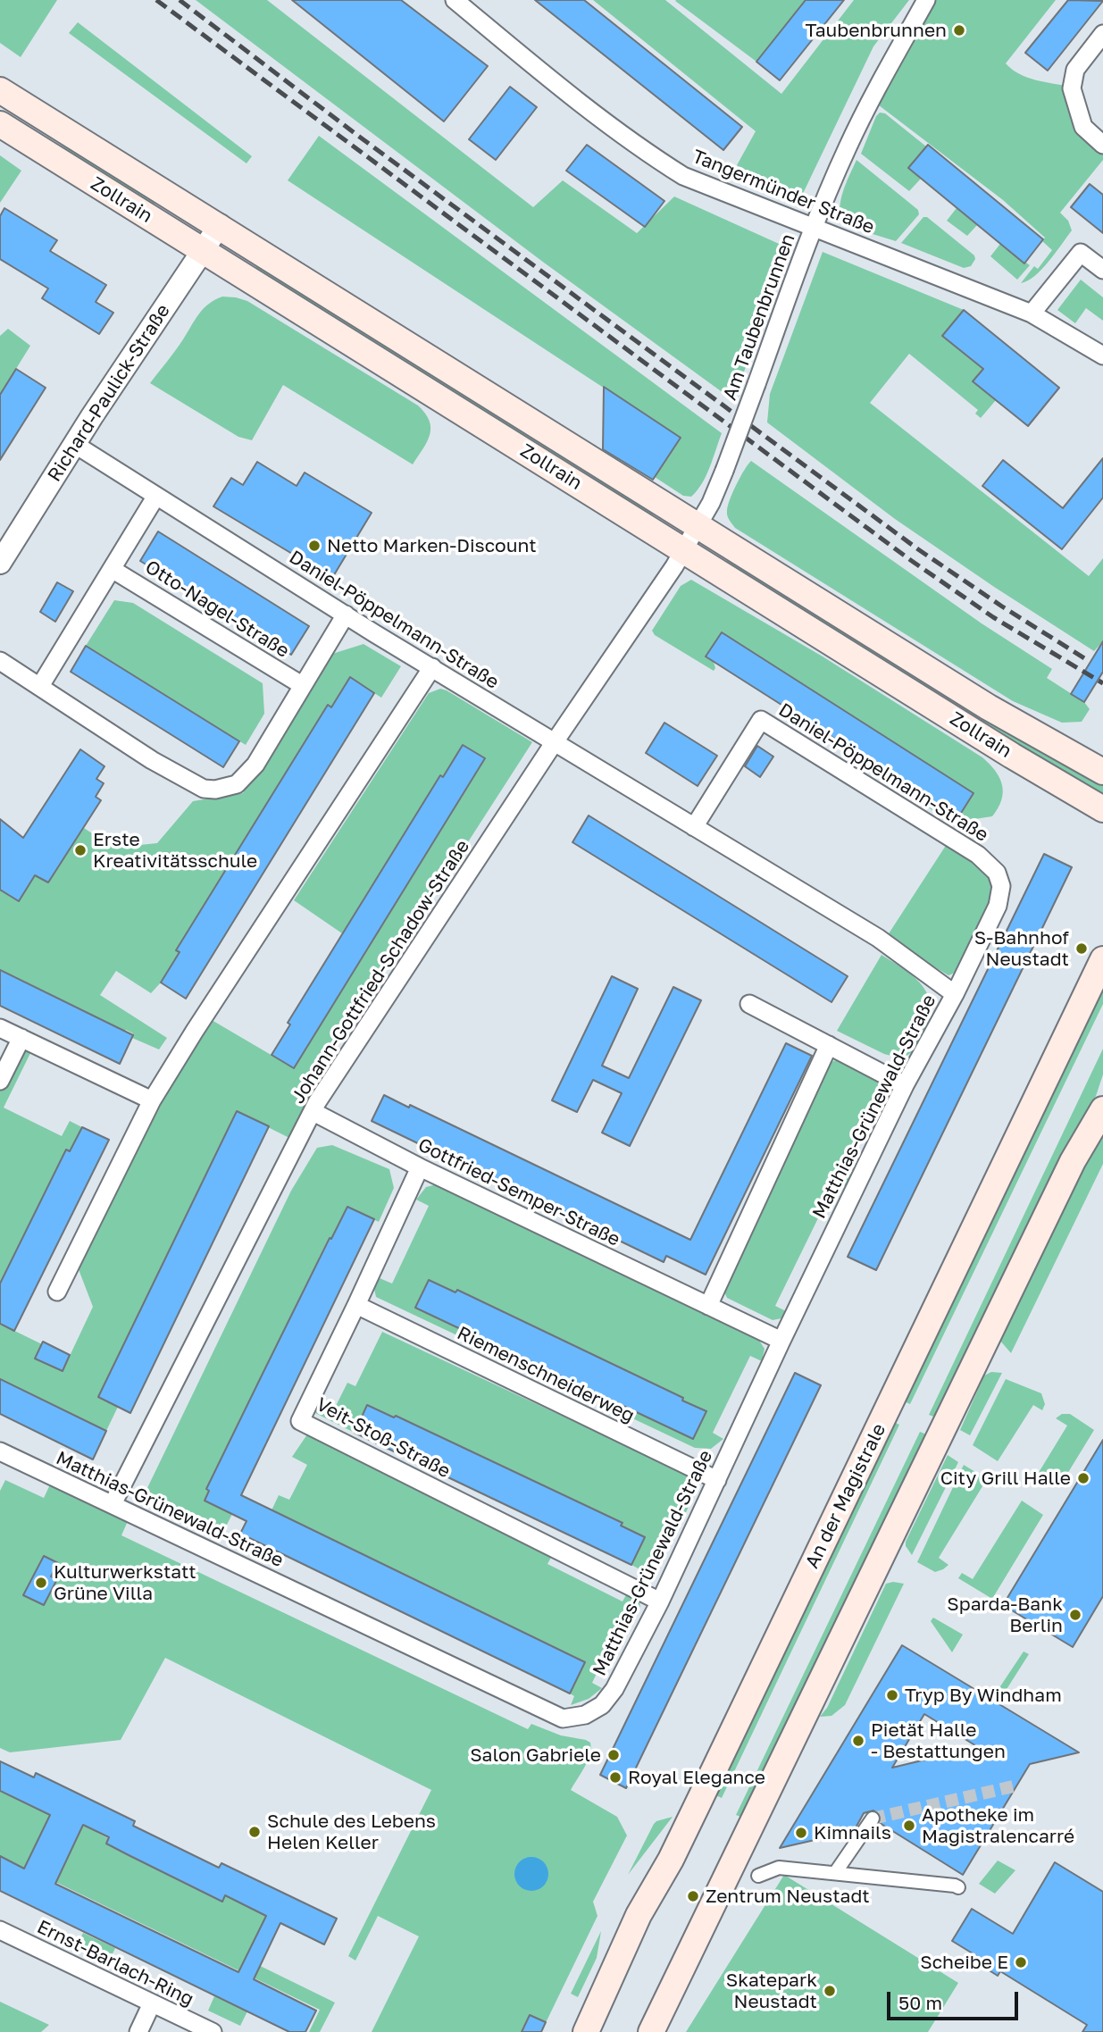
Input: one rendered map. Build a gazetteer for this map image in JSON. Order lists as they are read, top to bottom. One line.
{"streets":{"main road":["Zollrain","An der Magistrale"],"street":["Tangermünder Straße","Am Taubenbrunnen","Richard-Paulick-Straße","Otto-Nagel-Straße","Daniel-Pöppelmann-Straße","Johann-Gottfried-Schadow-Straße","Matthias-Grünewald-Straße","Gottfried-Semper-Straße","Riemenschneiderweg","Veit-Stoß-Straße","Ernst-Barlach-Ring"]},"crossings":[["Tangermünder Straße","Am Taubenbrunnen"],["Zollrain","Am Taubenbrunnen"],["Zollrain","Richard-Paulick-Straße"],["Zollrain","Johann-Gottfried-Schadow-Straße"],["Am Taubenbrunnen","Johann-Gottfried-Schadow-Straße"],["Richard-Paulick-Straße","Daniel-Pöppelmann-Straße"],["Daniel-Pöppelmann-Straße","Johann-Gottfried-Schadow-Straße"],["Daniel-Pöppelmann-Straße","Matthias-Grünewald-Straße"],["Johann-Gottfried-Schadow-Straße","Matthias-Grünewald-Straße"],["Johann-Gottfried-Schadow-Straße","Gottfried-Semper-Straße"],["Matthias-Grünewald-Straße","Gottfried-Semper-Straße"],["Matthias-Grünewald-Straße","Riemenschneiderweg"],["Matthias-Grünewald-Straße","Veit-Stoß-Straße"],["Gottfried-Semper-Straße","Veit-Stoß-Straße"],["Riemenschneiderweg","Veit-Stoß-Straße"]],"places":["Taubenbrunnen","Netto Marken-Discount","Erste Kreativitätsschule","S-Bahnhof Neustadt","City Grill Halle","Kulturwerkstatt Grüne Villa","Sparda-Bank Berlin","Tryp By Windham","Pietät Halle - Bestattungen","Salon Gabriele","Royal Elegance","Apotheke im Magistralencarré","Schule des Lebens Helen Keller","Kimnails","Zentrum Neustadt","Scheibe E","Skatepark Neustadt"],"scale_bar":"50 m"}
